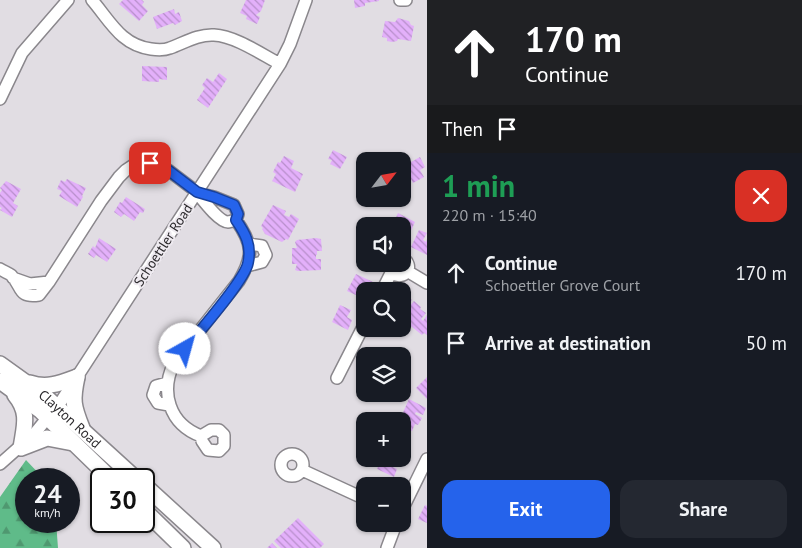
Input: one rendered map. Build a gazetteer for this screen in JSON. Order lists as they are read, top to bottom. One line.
{"streets":{"main road":["Clayton Road"],"street":["Schoettler Road"]},"crossings":[["Schoettler Road","Clayton Road"]],"north":"top right","page":{"turn":["170 m","Continue"],"then":"Then","map_buttons":["+","−"],"heading":["1 min","220 m · 15:40"],"list":[{"name":"Continue","note":"Schoettler Grove Court","value":"170 m"},{"name":"Arrive at destination","value":"50 m"}],"speed":"24 km/h","limit":"30","buttons":["Exit","Share"]}}
